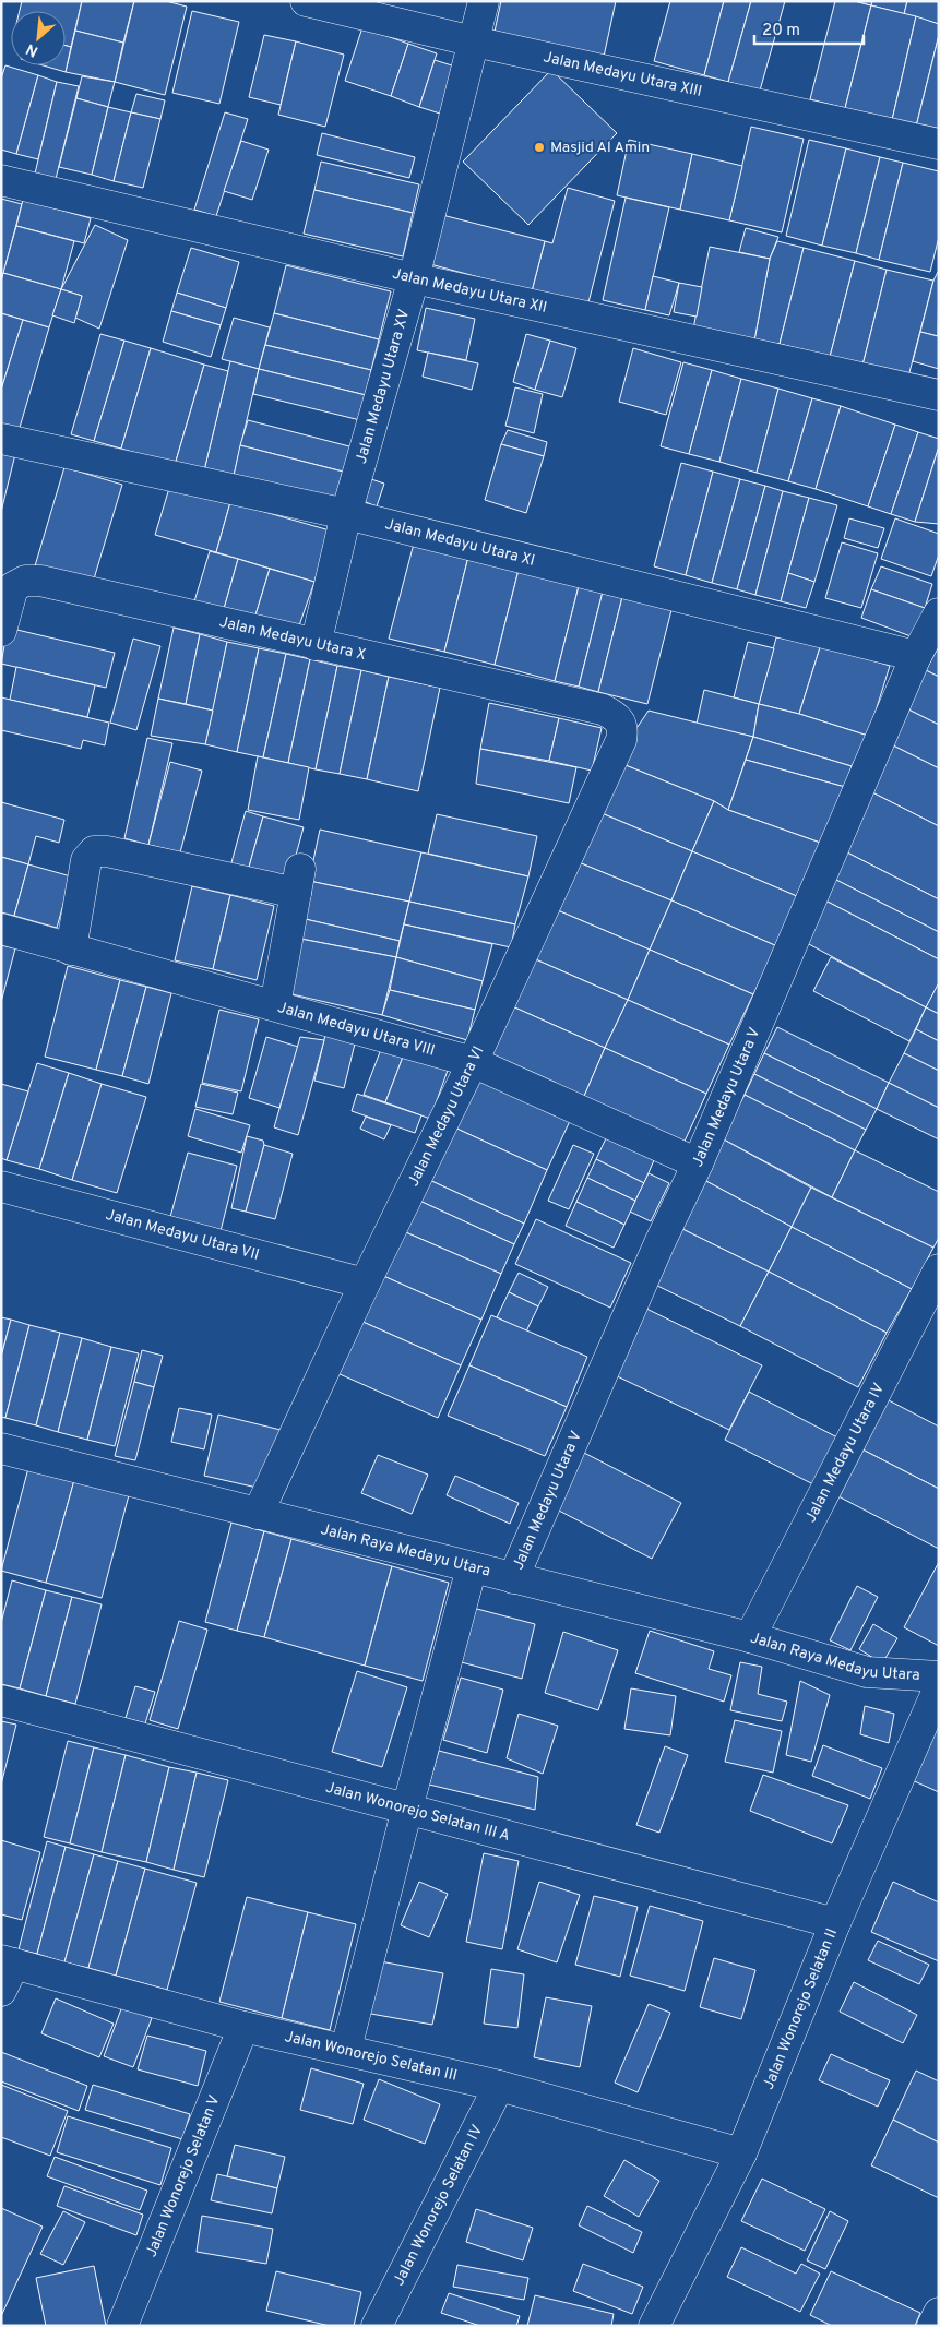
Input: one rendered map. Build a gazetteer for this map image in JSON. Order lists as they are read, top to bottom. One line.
{"streets":{"street":["Jalan Medayu Utara XIII","Jalan Medayu Utara XII","Jalan Medayu Utara XV","Jalan Medayu Utara XI","Jalan Medayu Utara X","Jalan Medayu Utara VIII","Jalan Medayu Utara V","Jalan Medayu Utara VI","Jalan Medayu Utara VII","Jalan Medayu Utara IV","Jalan Raya Medayu Utara","Jalan Wonorejo Selatan III A","Jalan Wonorejo Selatan II","Jalan Wonorejo Selatan III","Jalan Wonorejo Selatan V","Jalan Wonorejo Selatan IV"]},"crossings":[["Jalan Medayu Utara XIII","Jalan Medayu Utara XV"],["Jalan Medayu Utara XII","Jalan Medayu Utara XV"],["Jalan Medayu Utara XV","Jalan Medayu Utara XI"],["Jalan Medayu Utara XV","Jalan Medayu Utara X"],["Jalan Medayu Utara XI","Jalan Medayu Utara V"],["Jalan Medayu Utara X","Jalan Medayu Utara VI"],["Jalan Medayu Utara VIII","Jalan Medayu Utara V"],["Jalan Medayu Utara VIII","Jalan Medayu Utara VI"],["Jalan Medayu Utara V","Jalan Raya Medayu Utara"],["Jalan Medayu Utara VI","Jalan Medayu Utara VII"],["Jalan Medayu Utara VI","Jalan Raya Medayu Utara"],["Jalan Medayu Utara IV","Jalan Raya Medayu Utara"],["Jalan Wonorejo Selatan III A","Jalan Wonorejo Selatan II"],["Jalan Wonorejo Selatan II","Jalan Wonorejo Selatan III"],["Jalan Wonorejo Selatan III","Jalan Wonorejo Selatan V"],["Jalan Wonorejo Selatan III","Jalan Wonorejo Selatan IV"]],"places":["Masjid Al Amin"],"scale_bar":"20 m","north":"bottom left"}
